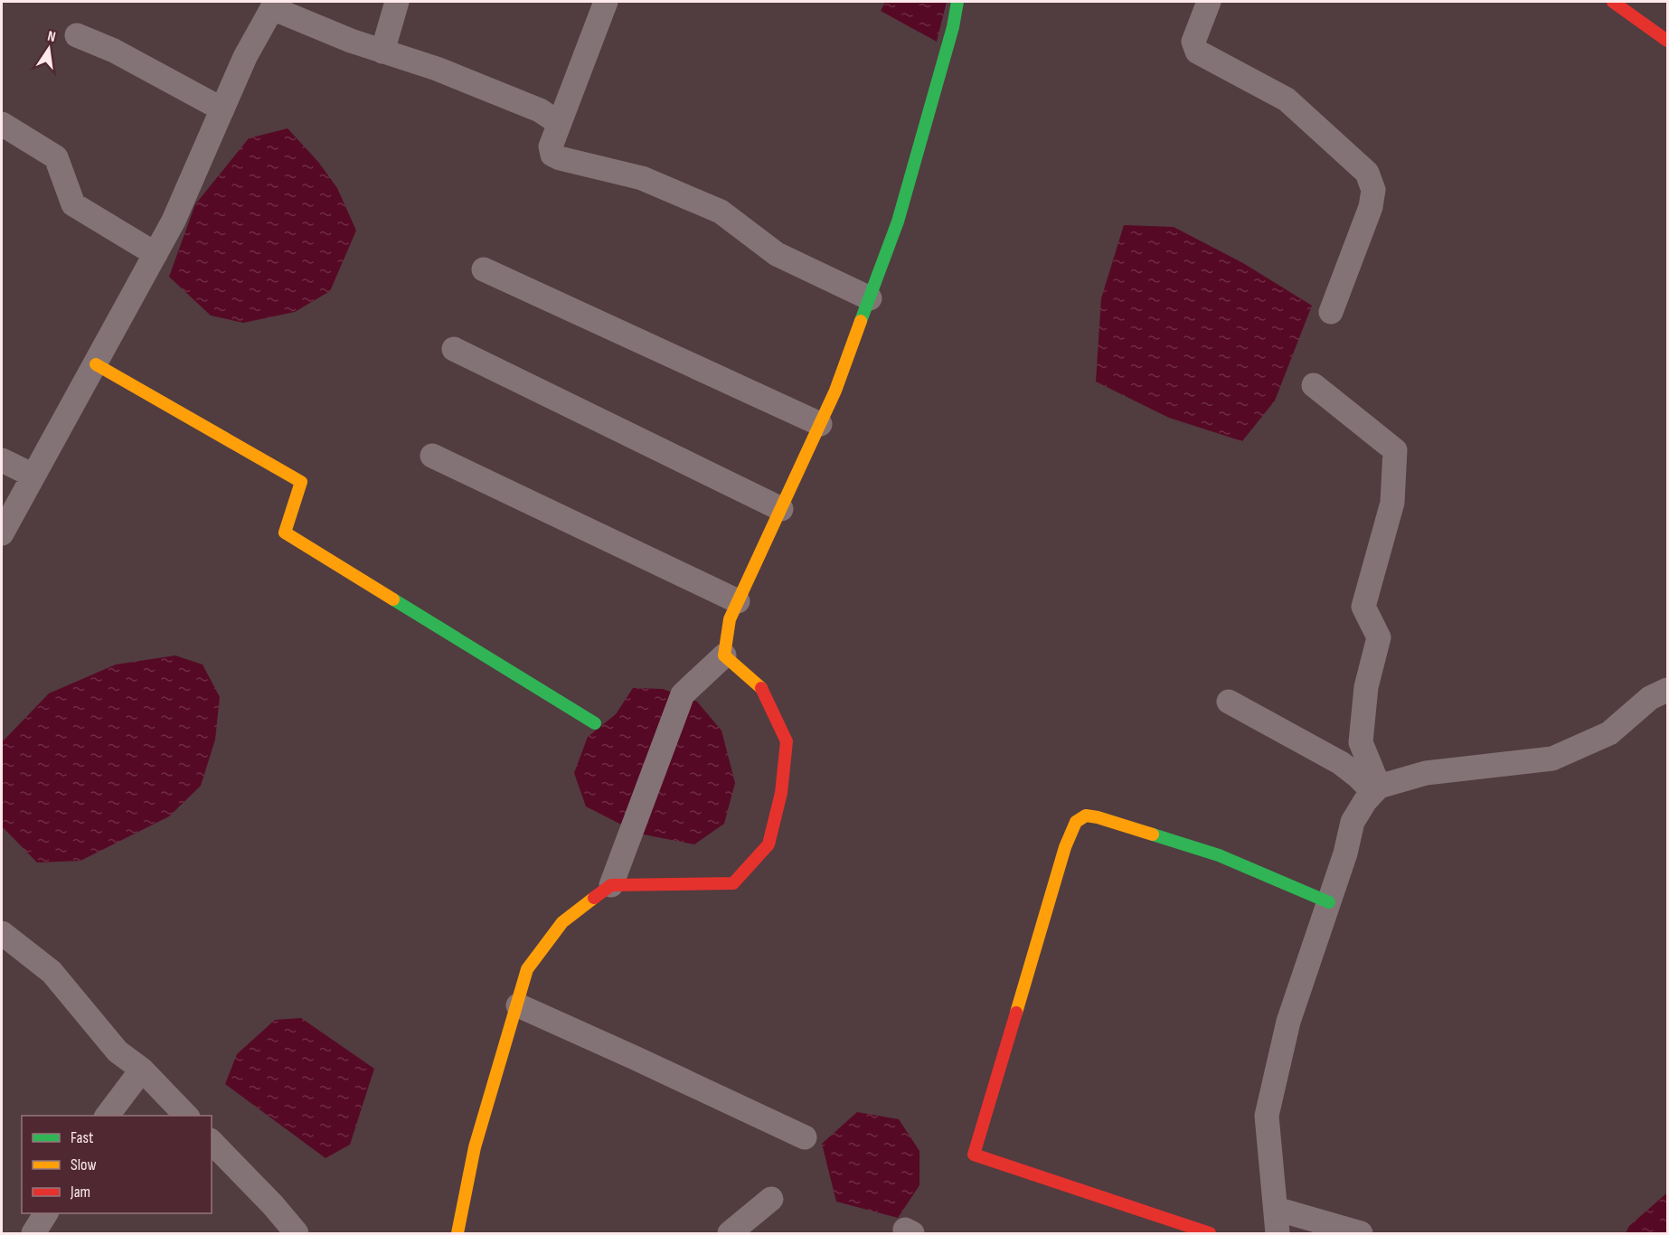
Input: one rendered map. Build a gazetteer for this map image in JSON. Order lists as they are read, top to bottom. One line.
{"legend":["Fast","Slow","Jam"],"north":"top"}
